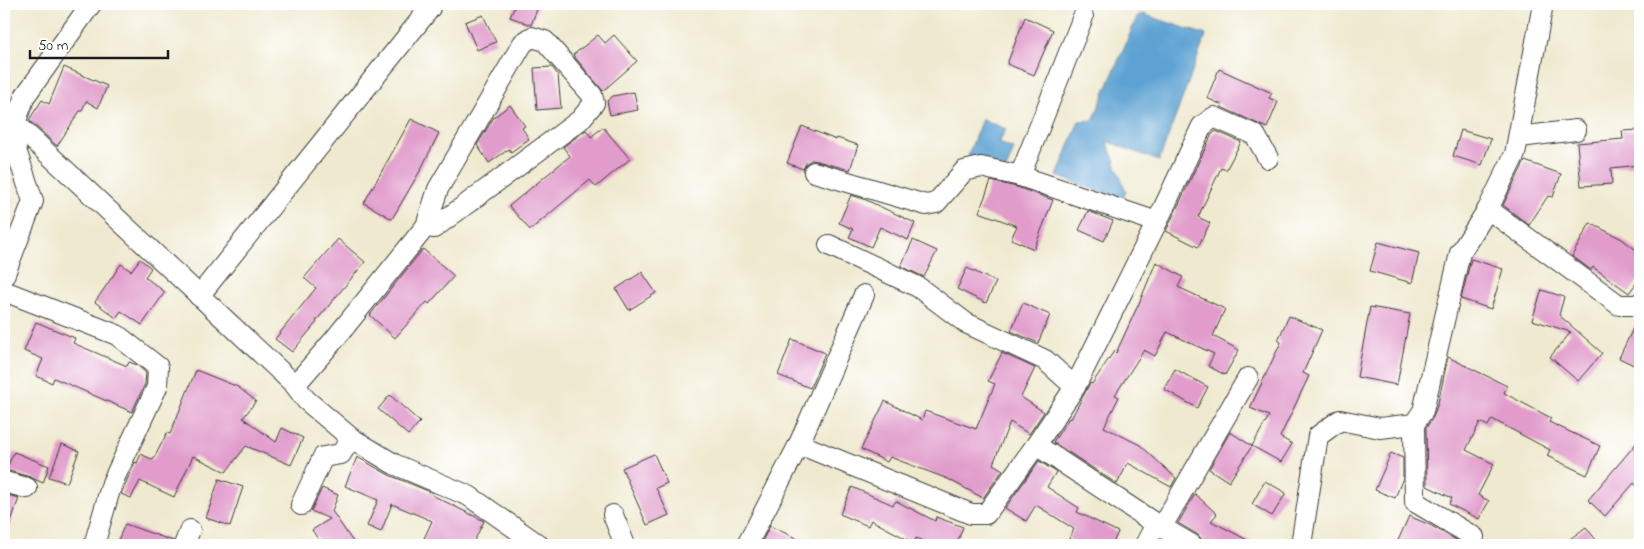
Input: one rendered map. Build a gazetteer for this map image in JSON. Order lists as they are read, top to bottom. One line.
{"scale_bar":"50 m"}
